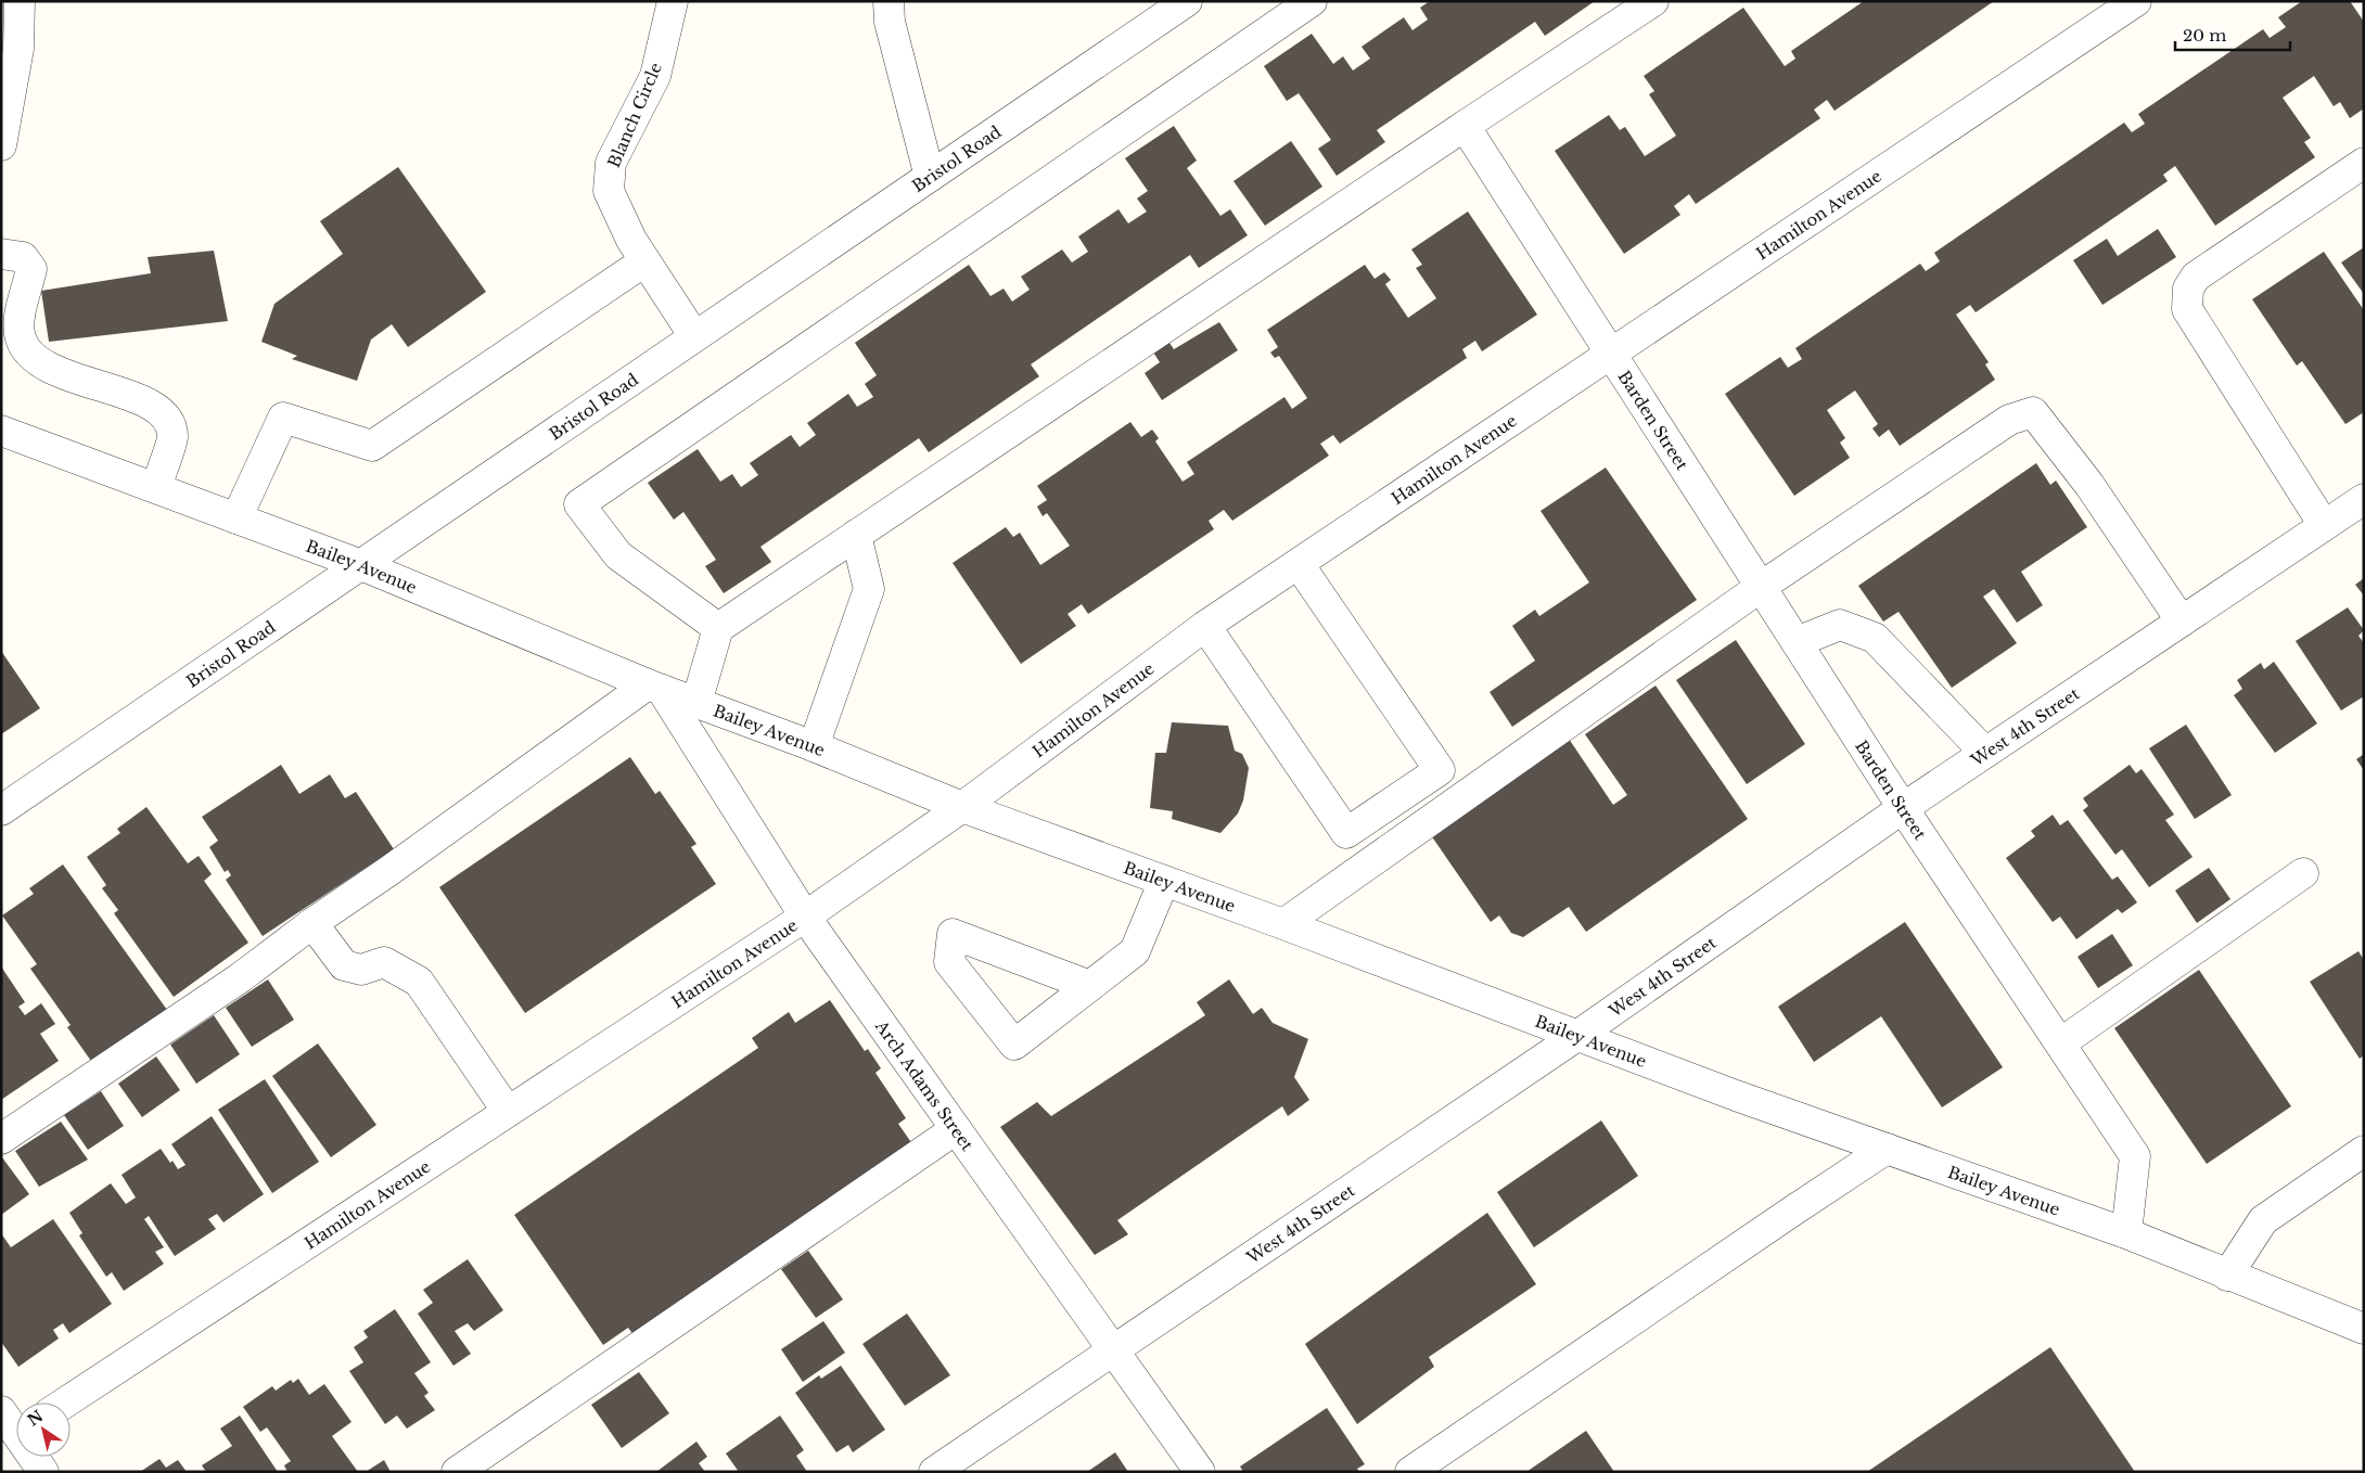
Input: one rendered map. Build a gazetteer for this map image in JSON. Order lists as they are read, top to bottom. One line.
{"streets":{"street":["Blanch Circle","Bristol Road","Hamilton Avenue","Barden Street","Bailey Avenue","West 4th Street","Arch Adams Street"]},"crossings":[["Blanch Circle","Bristol Road"],["Bristol Road","Bailey Avenue"],["Hamilton Avenue","Barden Street"],["Hamilton Avenue","Bailey Avenue"],["Hamilton Avenue","Arch Adams Street"],["Barden Street","Bailey Avenue"],["Barden Street","West 4th Street"],["Bailey Avenue","West 4th Street"],["Bailey Avenue","Arch Adams Street"],["West 4th Street","Arch Adams Street"]],"scale_bar":"20 m","north":"top left"}
